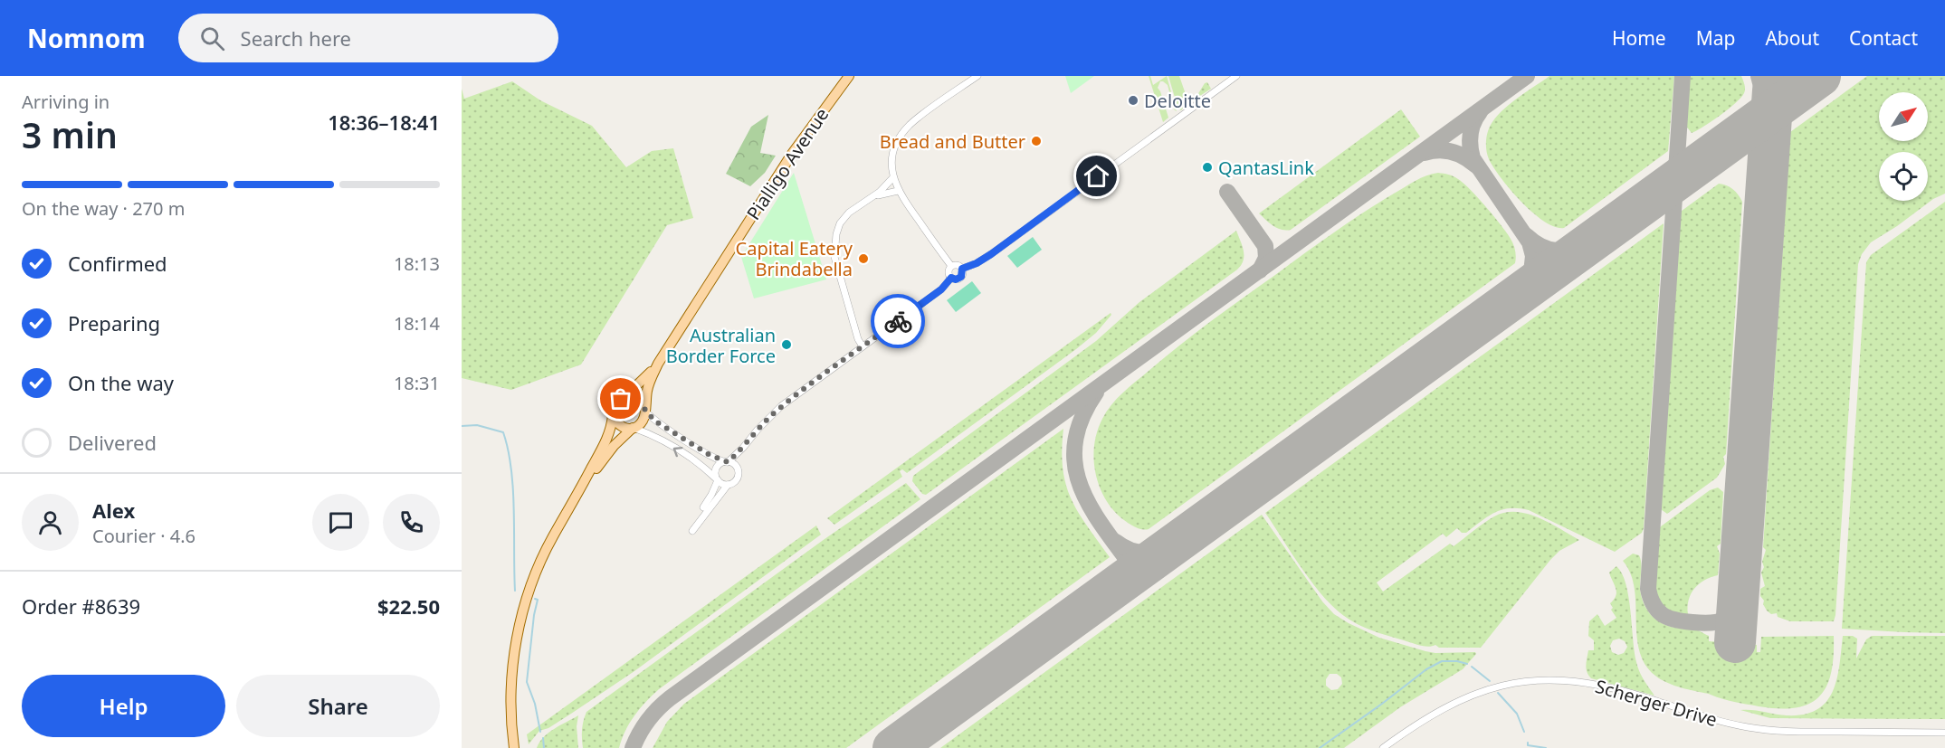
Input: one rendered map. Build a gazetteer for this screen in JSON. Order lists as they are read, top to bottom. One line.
{"streets":{"main road":["Pialligo Avenue"],"street":["Scherger Drive"]},"places":["Deloitte","Bread and Butter","QantasLink","Capital Eatery Brindabella","Australian Border Force"],"north":"top right","page":{"header":"Nomnom","search":"Search here","nav":["Home","Map","About","Contact"],"heading":["3 min","Arriving in","18:36–18:41"],"panel":["Alex","Courier · 4.6","Order #8639","$22.50"],"bar":"On the way · 270 m","list":[["Confirmed","18:13"],["Preparing","18:14"],["On the way","18:31"],"Delivered"],"buttons":["Help","Share"]}}
